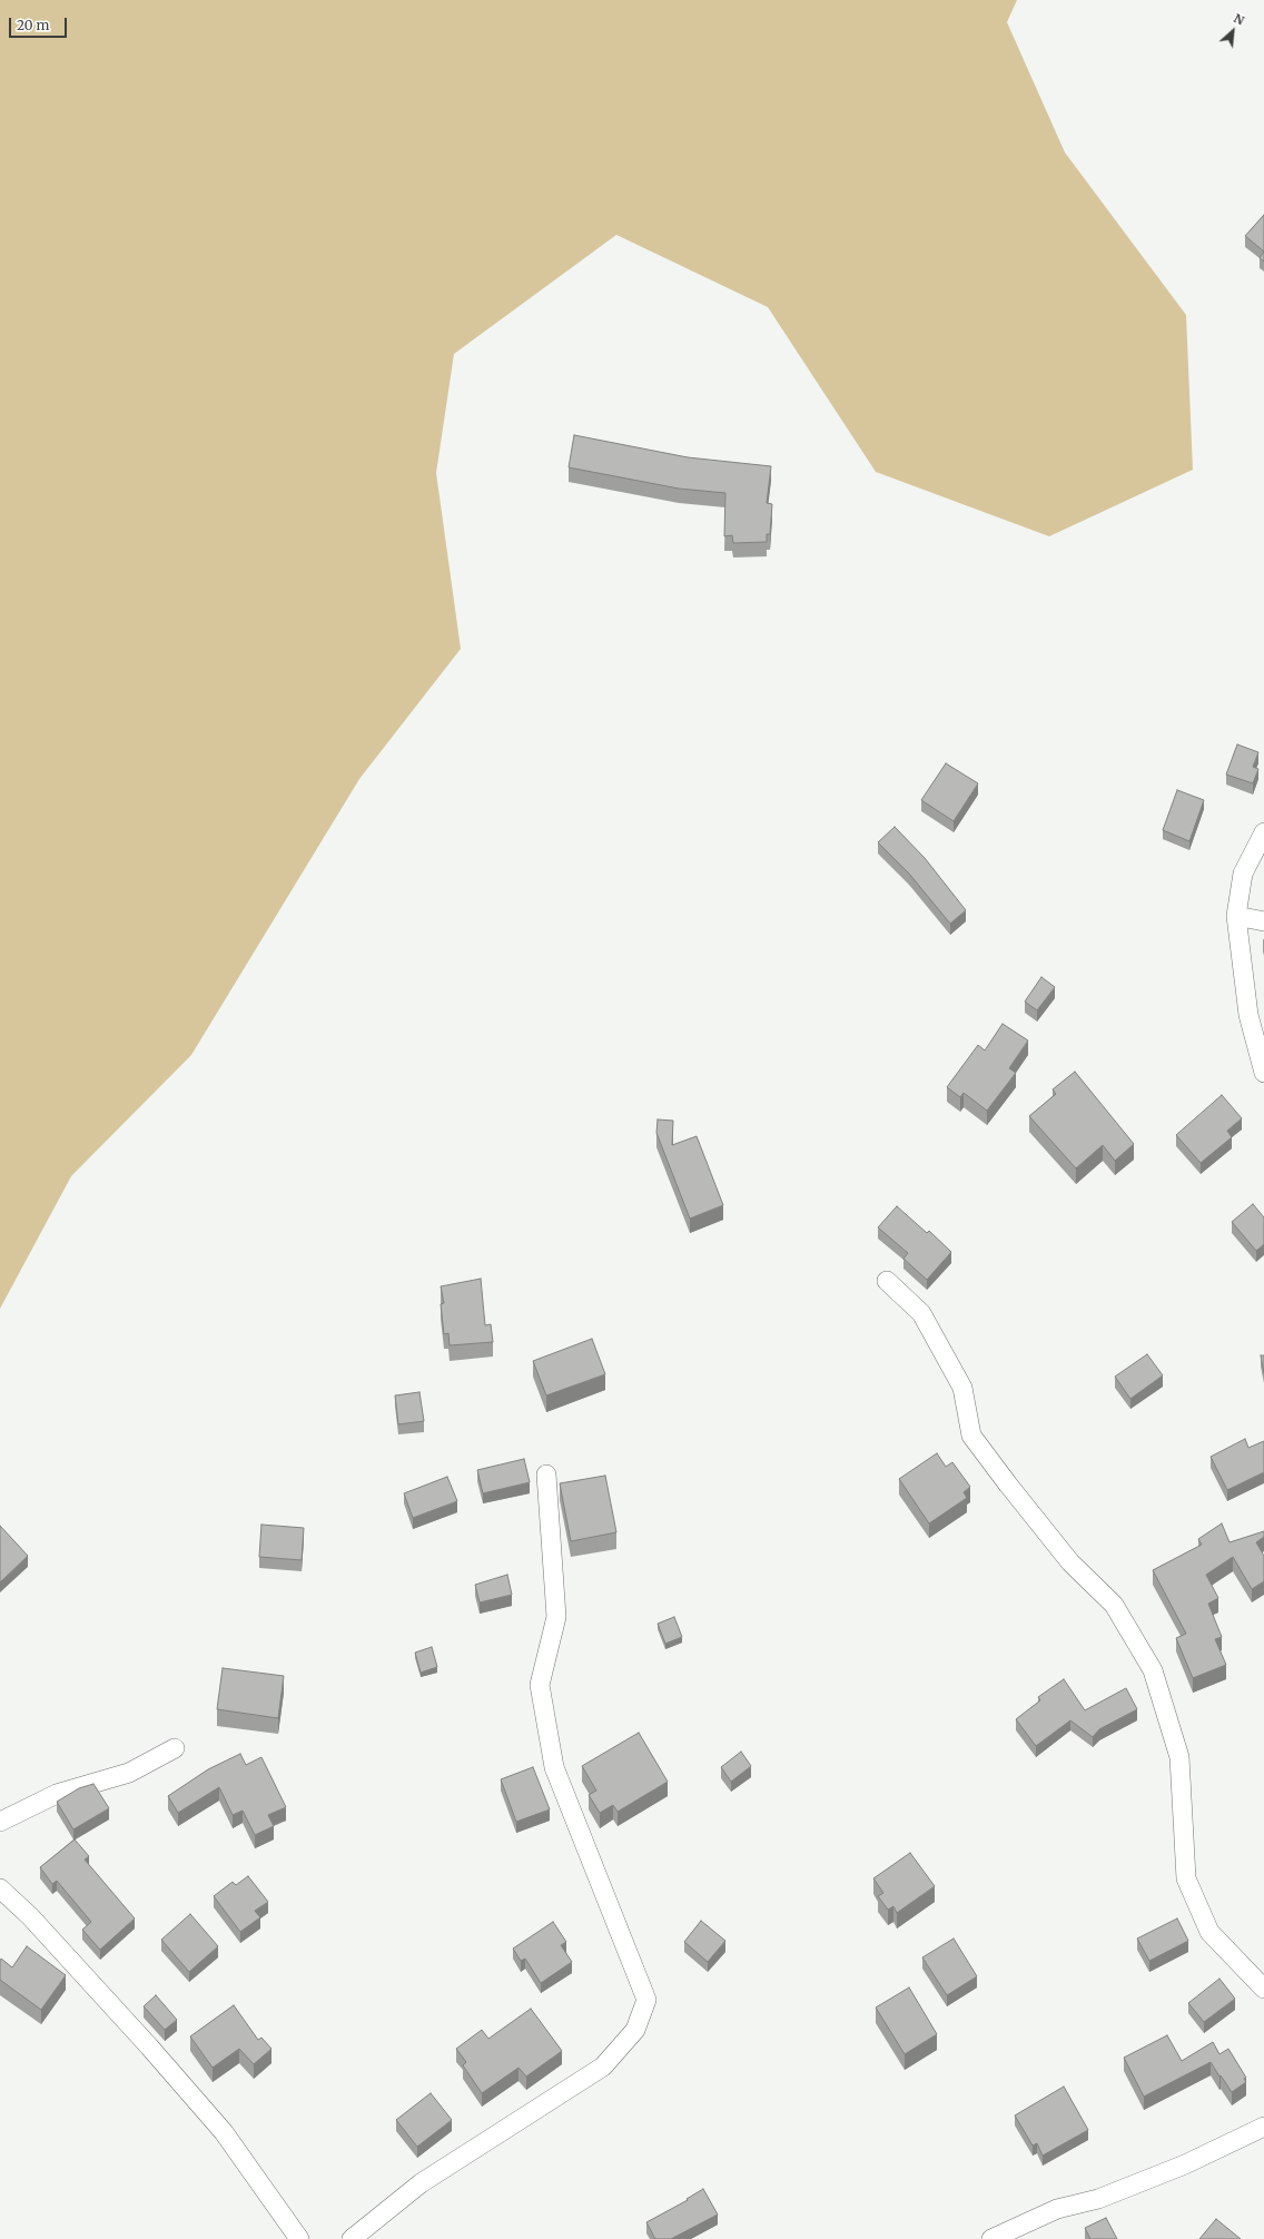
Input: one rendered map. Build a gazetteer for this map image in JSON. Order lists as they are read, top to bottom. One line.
{"scale_bar":"20 m","north":"top right"}
